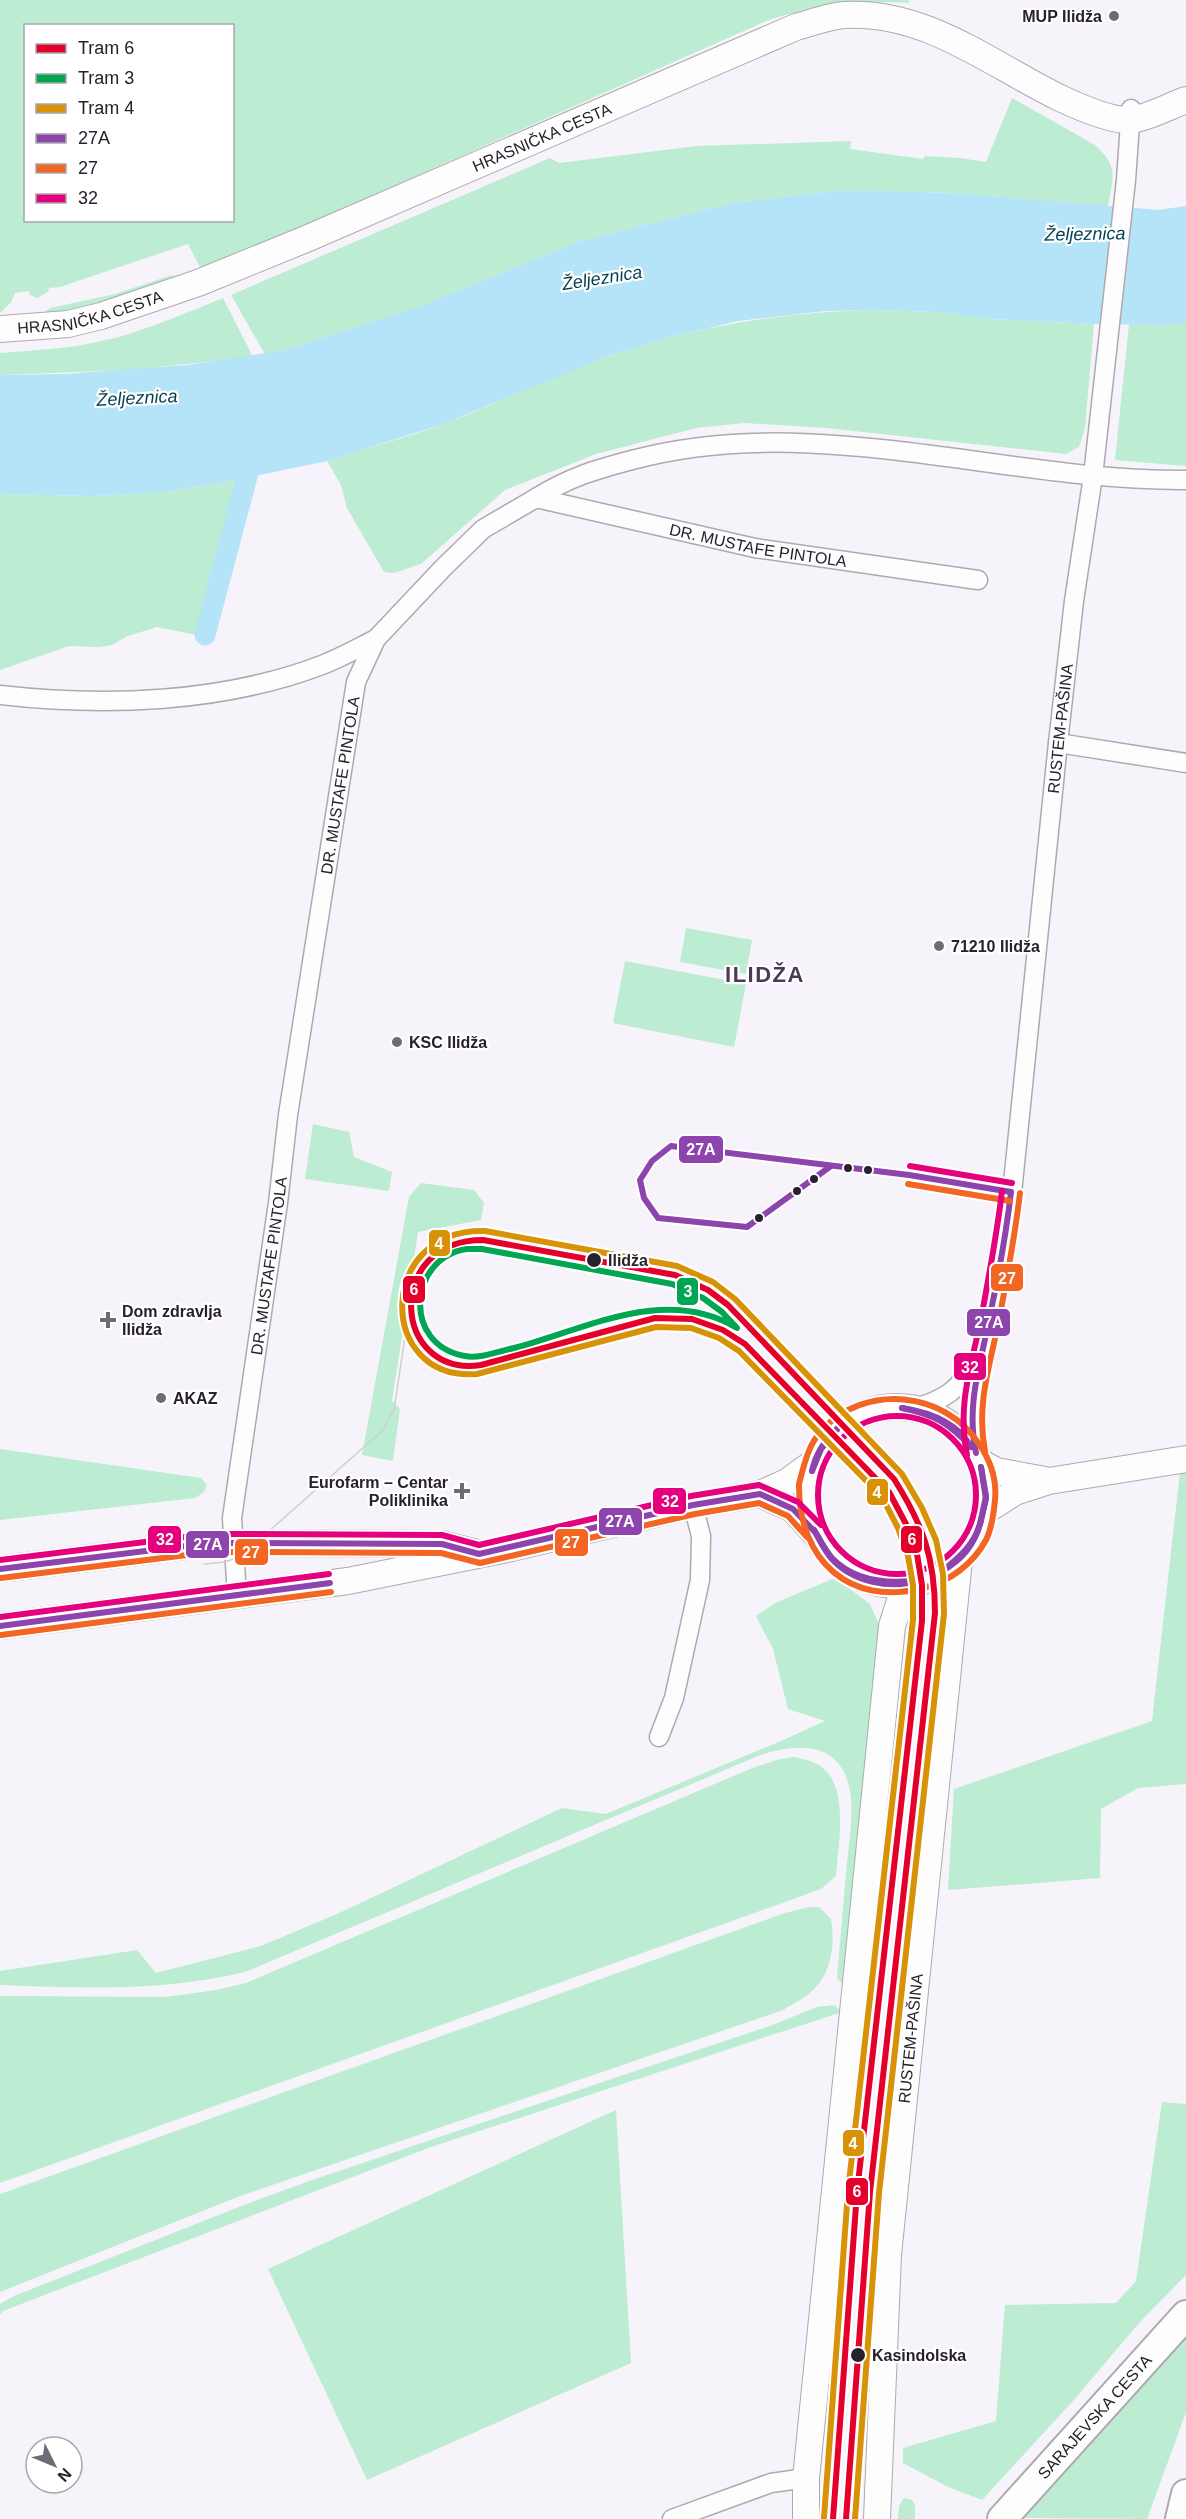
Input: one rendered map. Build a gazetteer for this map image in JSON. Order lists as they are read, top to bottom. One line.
{"streets":{"main road":["HRASNIČKA CESTA","RUSTEM-PAŠINA","SARAJEVSKA CESTA"],"street":["DR. MUSTAFE PINTOLA"]},"crossings":[["HRASNIČKA CESTA","RUSTEM-PAŠINA"]],"districts":["ILIDŽA"],"water":["Željeznica"],"places":{"other":["MUP Ilidža","71210 Ilidža","KSC Ilidža","Ilidža","AKAZ","Kasindolska"],"health":["Dom zdravlja Ilidža","Eurofarm – Centar Poliklinika"]},"lines":["transit line 27A","transit line 32","transit line 27","tram line 4","tram line 6","tram line 3"],"legend":["Tram 6","Tram 3","Tram 4","27A","27","32"],"north":"bottom right"}
